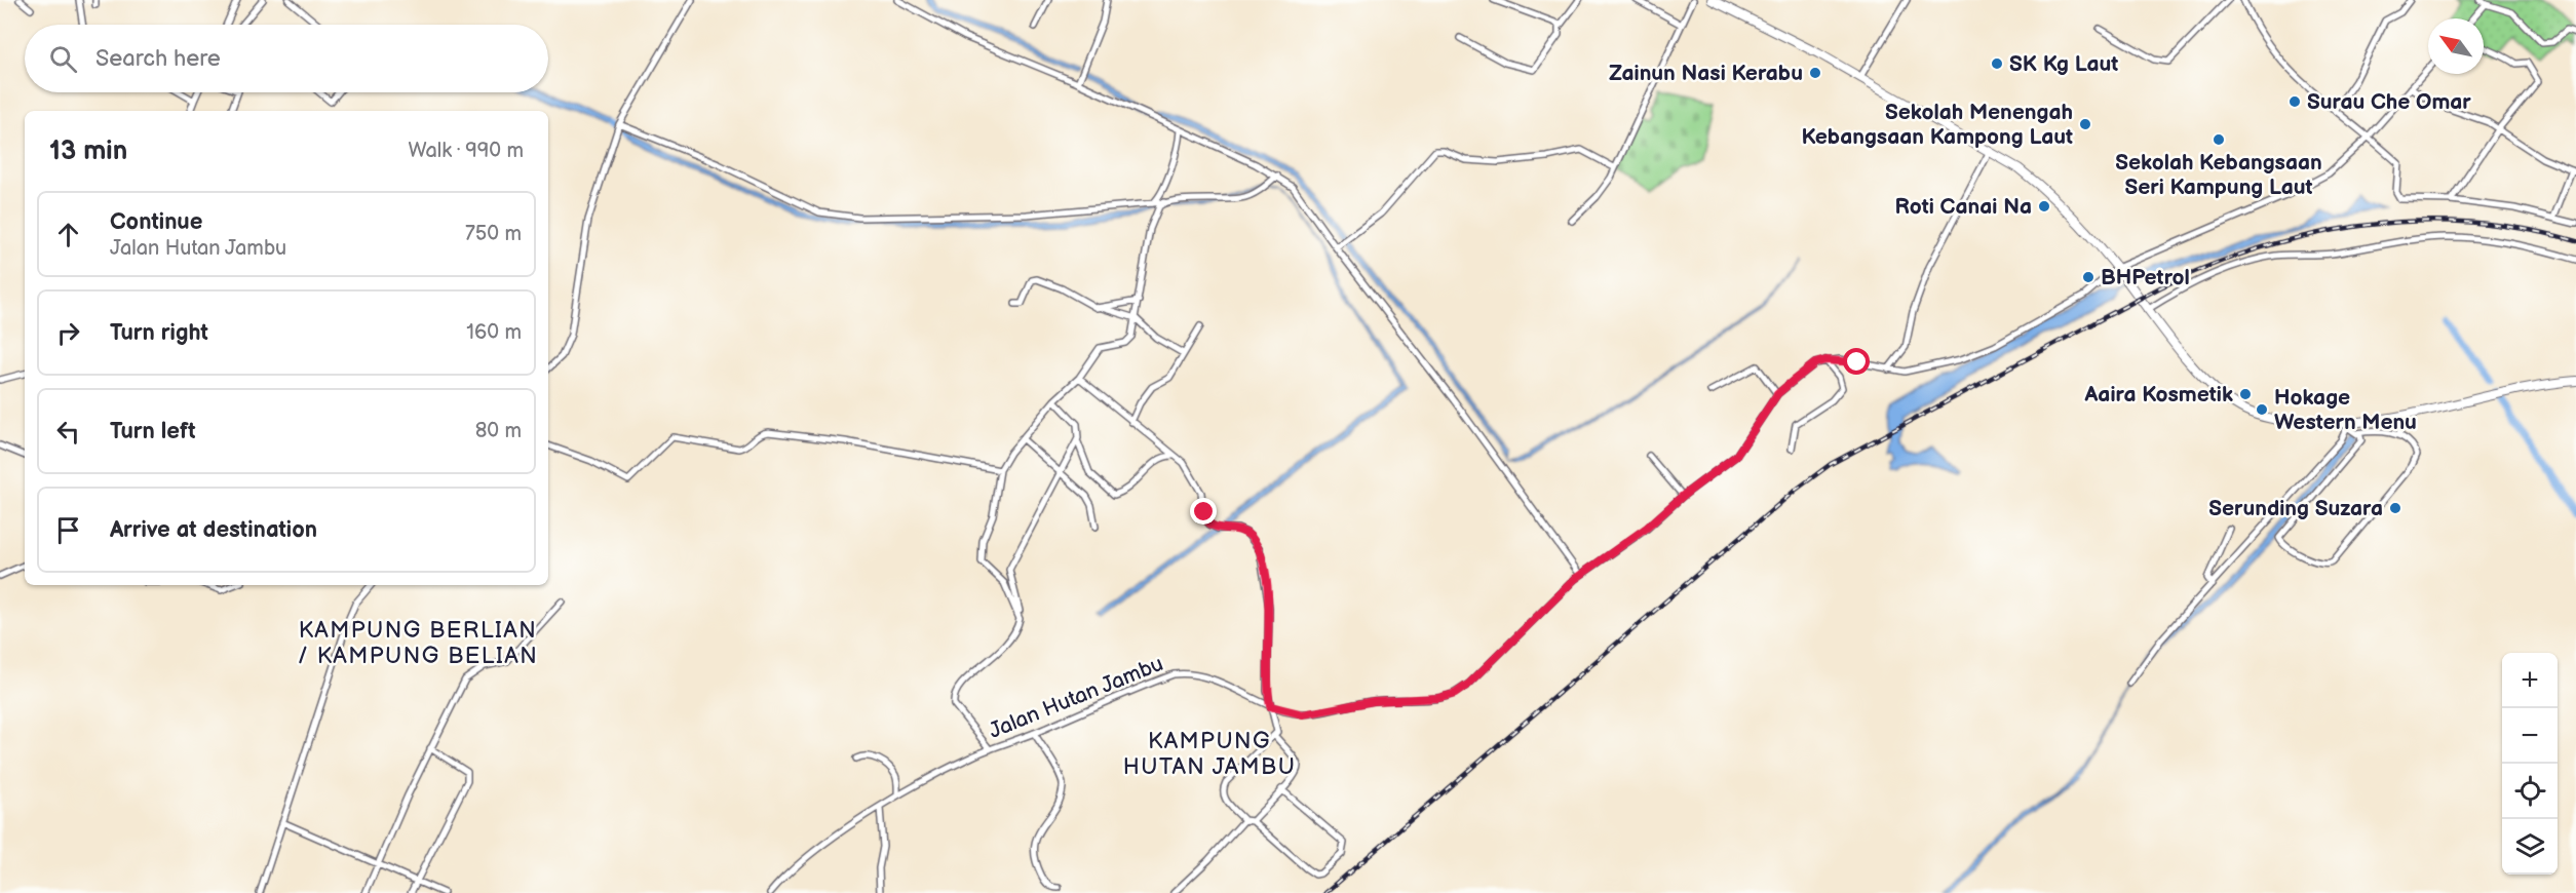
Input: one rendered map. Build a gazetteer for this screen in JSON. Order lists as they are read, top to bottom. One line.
{"streets":{"street":["Jalan Hutan Jambu"]},"districts":["KAMPUNG BERLIAN / KAMPUNG BELIAN","KAMPUNG HUTAN JAMBU"],"places":["SK Kg Laut","Zainun Nasi Kerabu","Surau Che Omar","Sekolah Menengah Kebangsaan Kampong Laut","Sekolah Kebangsaan Seri Kampung Laut","Roti Canai Na","BHPetrol","Aaira Kosmetik","Hokage Western Menu","Serunding Suzara"],"north":"top left","page":{"search":"Search here","heading":["13 min","Walk · 990 m"],"list":[["Continue","Jalan Hutan Jambu","750 m"],["Turn right","160 m"],["Turn left","80 m"],"Arrive at destination"],"map_buttons":["+","−"]}}
